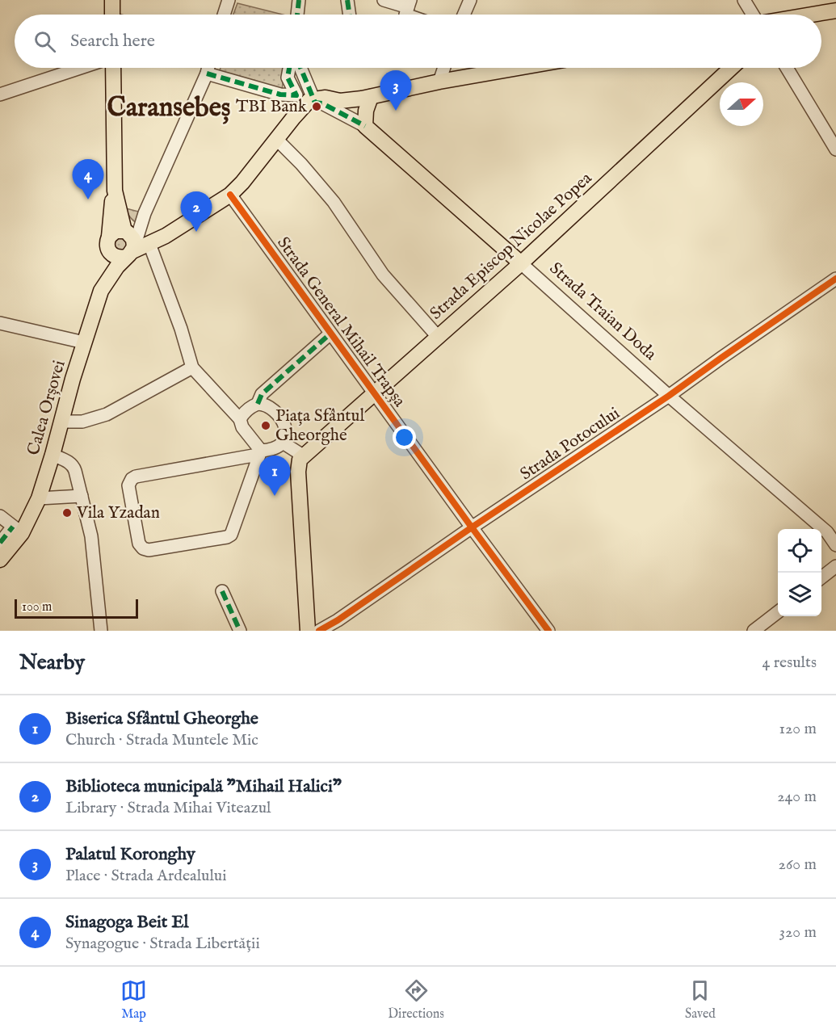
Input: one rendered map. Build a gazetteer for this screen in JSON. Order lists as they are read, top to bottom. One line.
{"streets":{"main road":["Strada Episcop Nicolae Popea","Strada Traian Doda","Calea Orșovei"],"street":["Strada General Mihail Trapșa","Strada Potocului"]},"crossings":[["Strada Episcop Nicolae Popea","Strada Traian Doda"],["Strada Episcop Nicolae Popea","Strada General Mihail Trapșa"],["Strada Traian Doda","Strada Potocului"],["Strada General Mihail Trapșa","Strada Potocului"]],"districts":["Caransebeș"],"places":["TBI Bank","Piața Sfântul Gheorghe","Vila Yzadan"],"scale_bar":"100 m","north":"right","page":{"search":"Search here","pins":["3","4","2","1"],"scale":"100 m","heading":["Nearby","4 results"],"list":[{"mark":"1","name":"Biserica Sfântul Gheorghe","note":"Church · Strada Muntele Mic","value":"120 m"},{"mark":"2","name":"Biblioteca municipală \"Mihail Halici\"","note":"Library · Strada Mihai Viteazul","value":"240 m"},{"mark":"3","name":"Palatul Koronghy","note":"Place · Strada Ardealului","value":"260 m"},{"mark":"4","name":"Sinagoga Beit El","note":"Synagogue · Strada Libertății","value":"320 m"}],"nav":["Map","Directions","Saved"]}}
